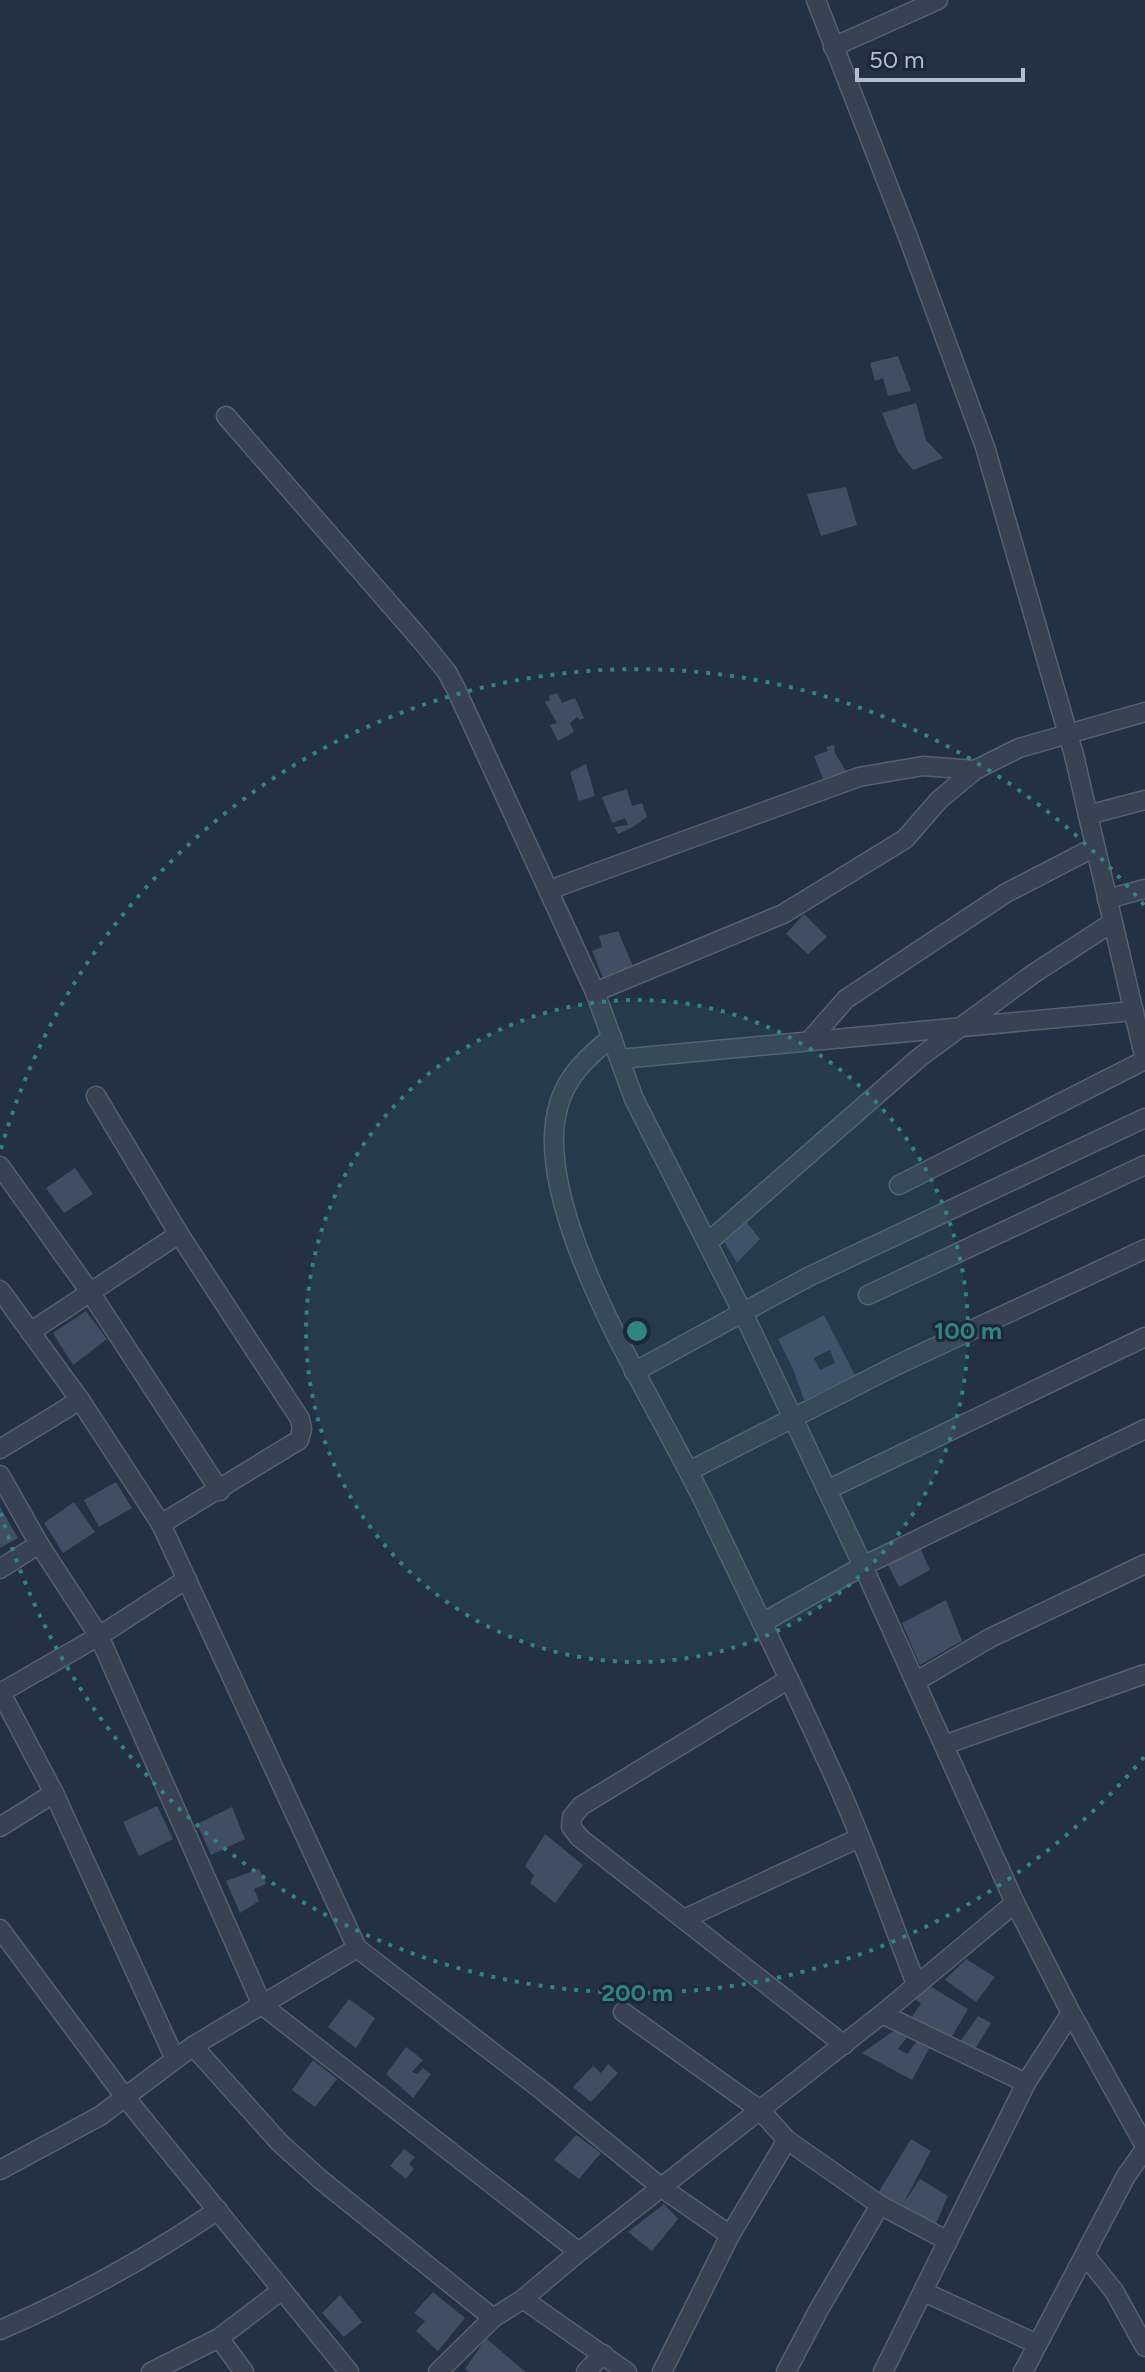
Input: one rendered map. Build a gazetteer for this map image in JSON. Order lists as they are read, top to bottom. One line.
{"scale_bar":"50 m","rings":["100 m","200 m"]}
